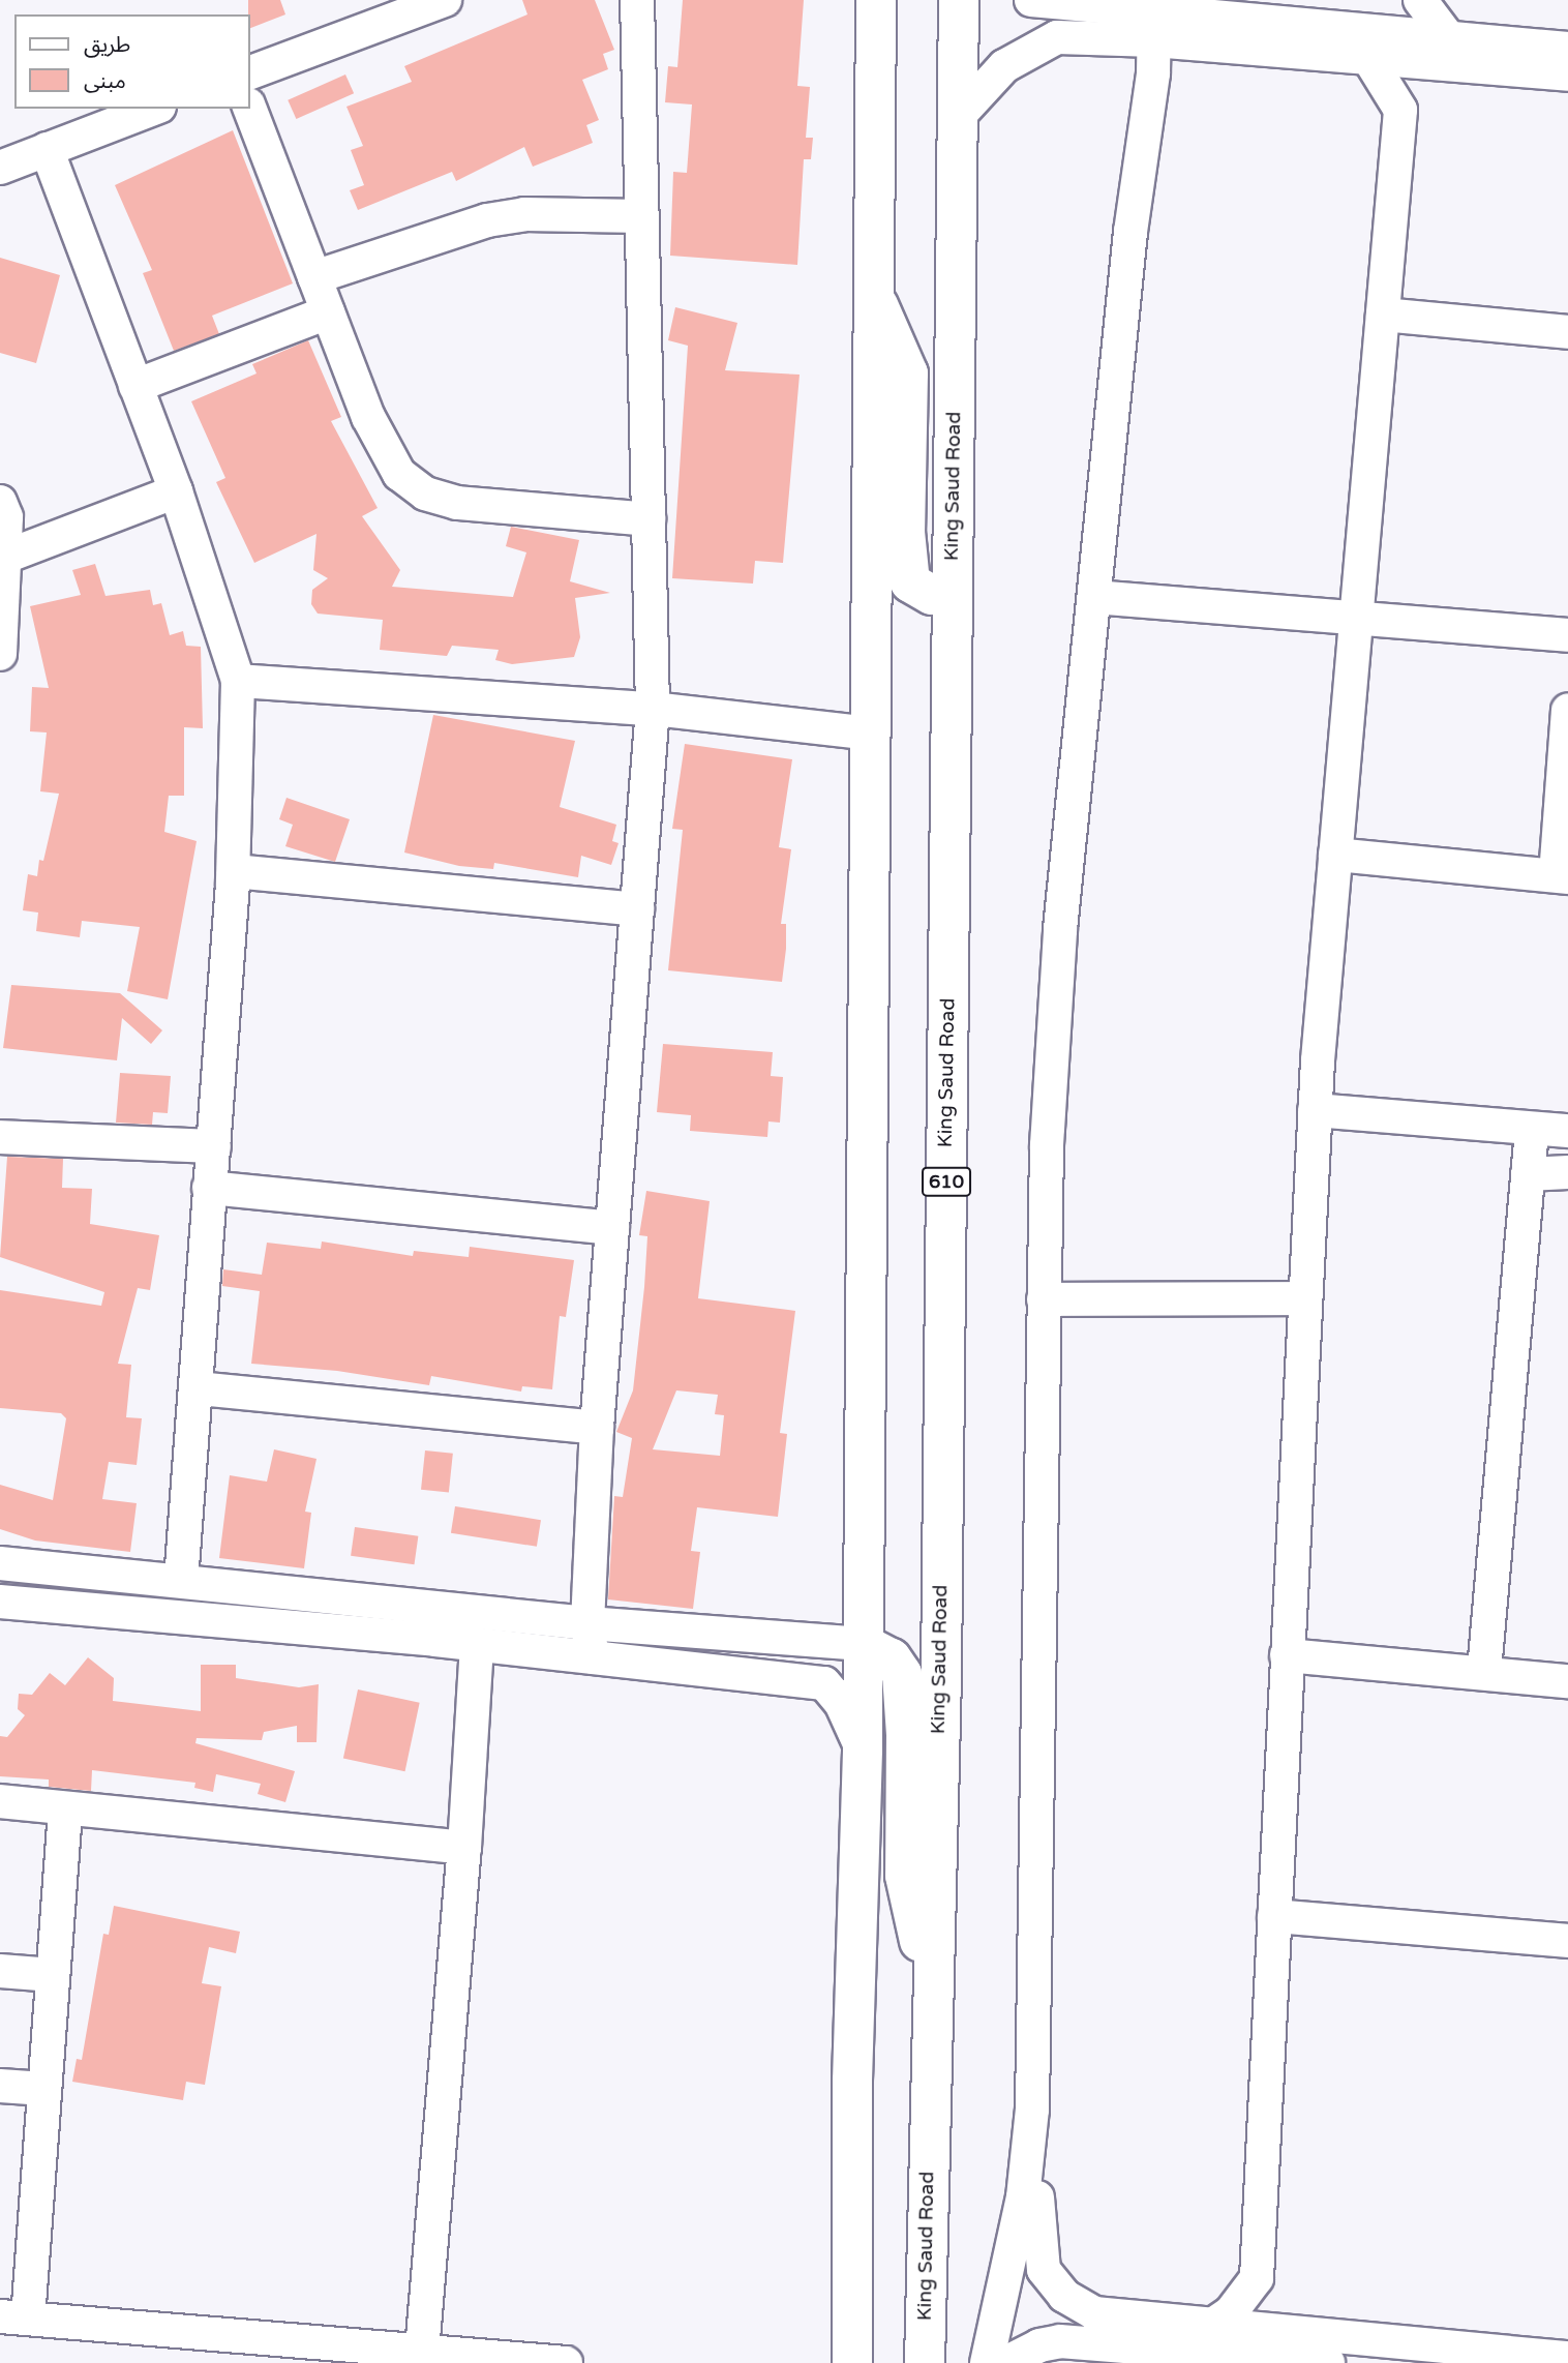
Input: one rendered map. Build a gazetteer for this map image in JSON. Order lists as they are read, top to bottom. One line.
{"streets":{"main road":["King Saud Road","610"]},"legend":["طريق","مبنى"]}
